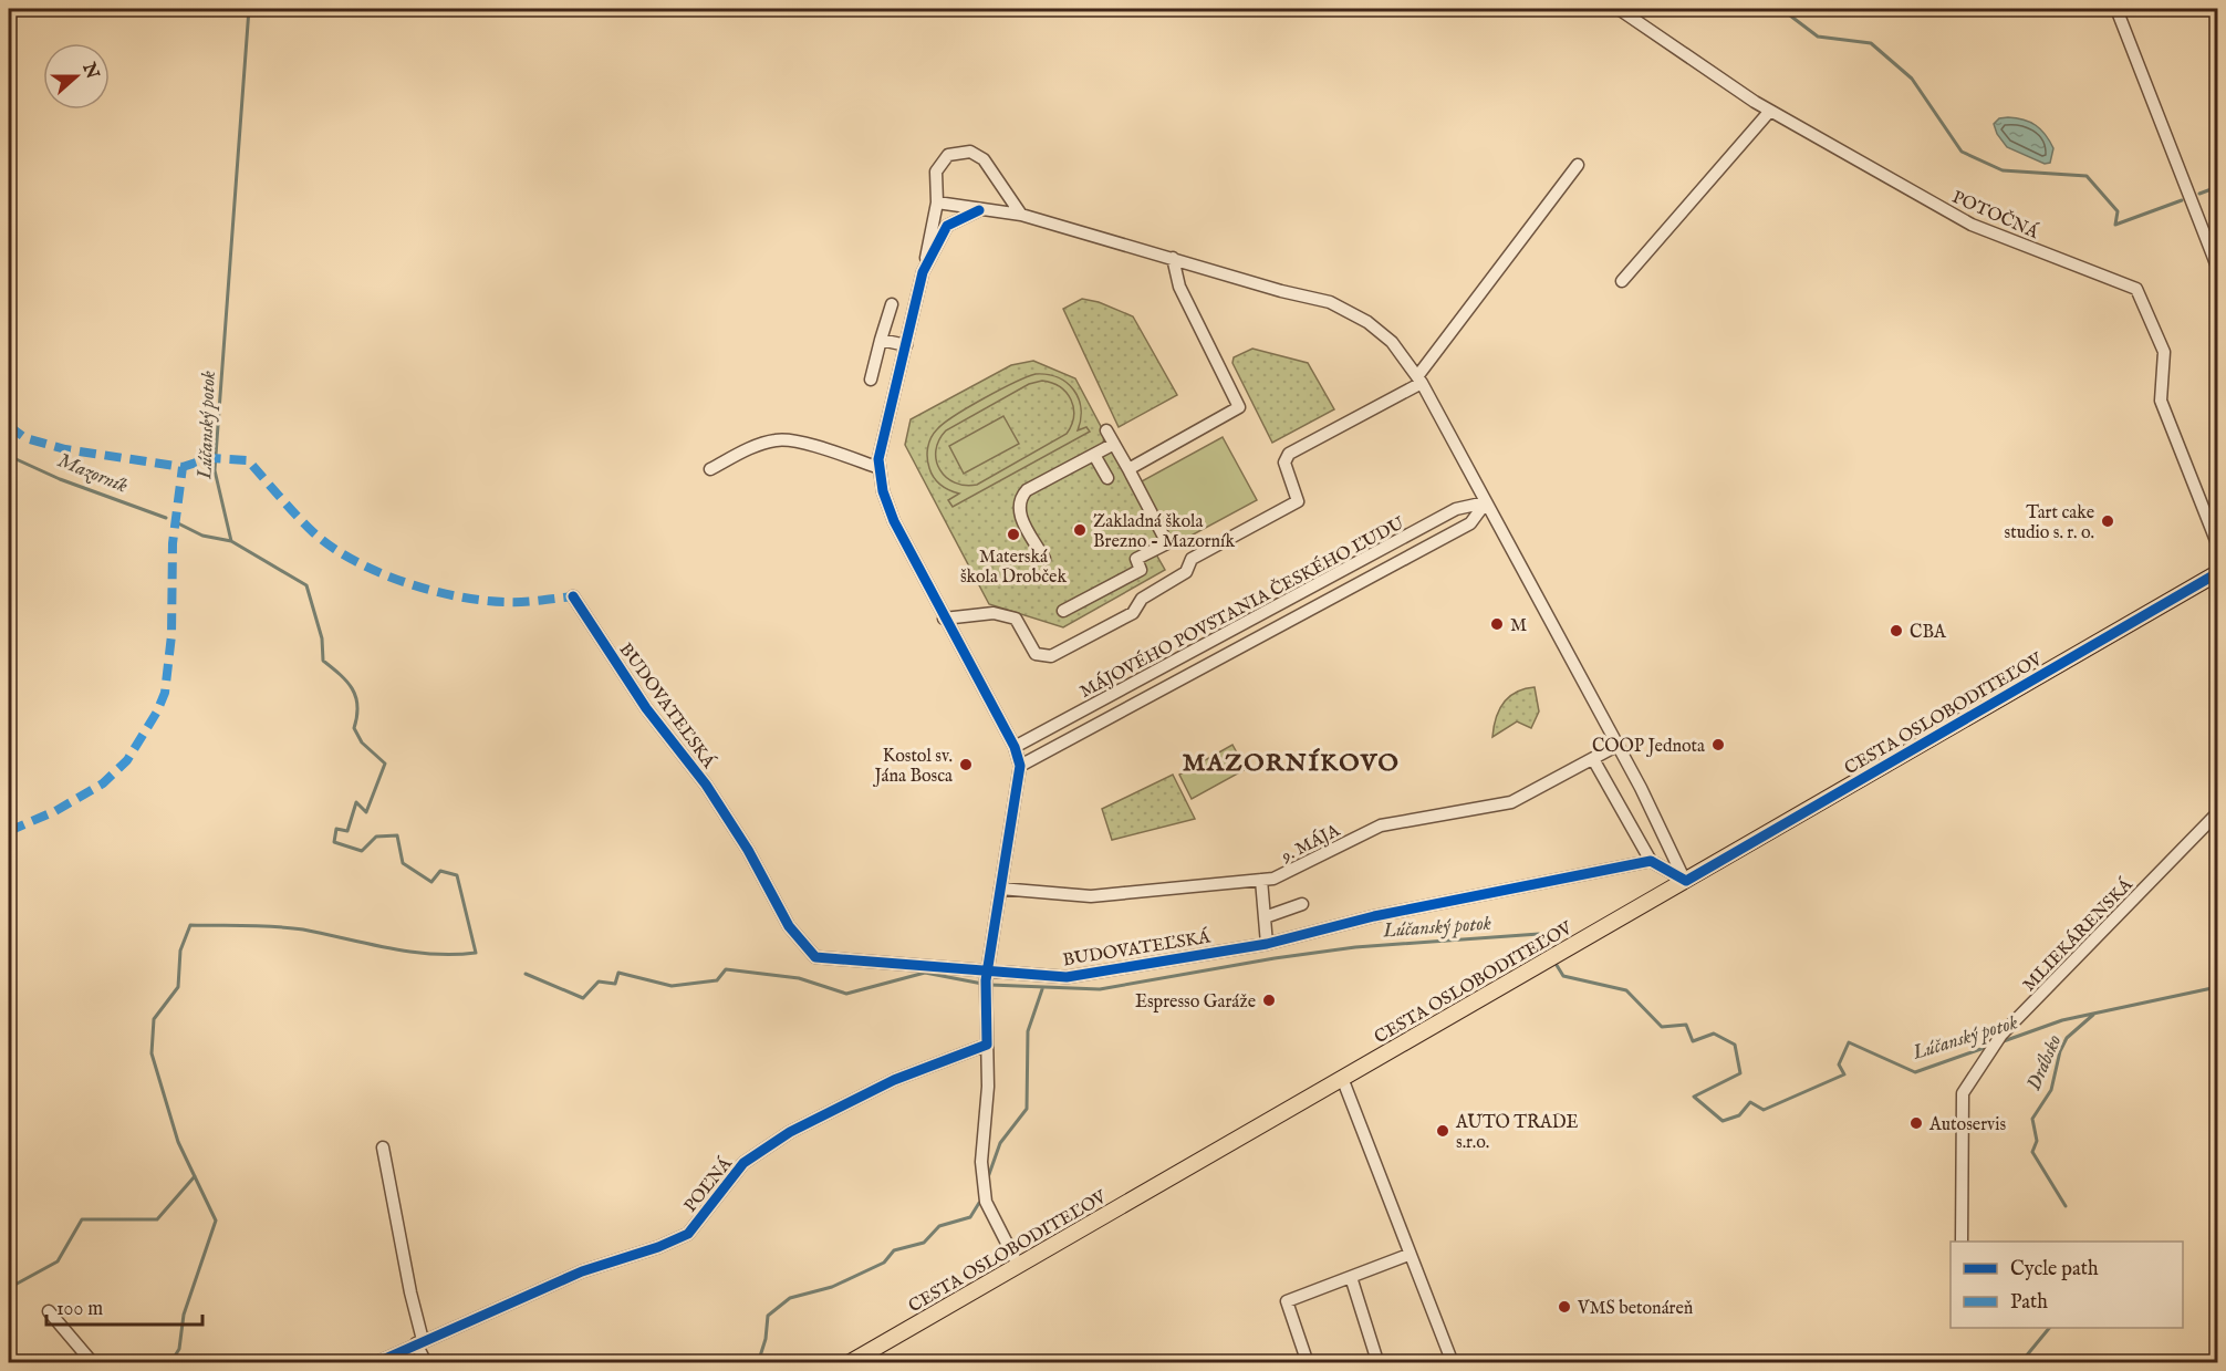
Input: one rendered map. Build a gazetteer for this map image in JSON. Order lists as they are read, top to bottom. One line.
{"streets":{"main road":["CESTA OSLOBODITEĽOV"],"street":["POTOČNÁ","MÁJOVÉHO POVSTANIA ČESKÉHO ĽUDU","BUDOVATEĽSKÁ","9. MÁJA","MLIEKÁRENSKÁ","POĽNÁ"]},"districts":["MAZORNÍKOVO"],"water":["Lúčanský potok","Mazorník","Drábsko"],"places":["Tart cake studio s. r. o.","Zakladná škola Brezno - Mazorník","Materská škola Drobček","M","CBA","COOP Jednota","Kostol sv. Jána Bosca","Espresso Garáže","Autoservis","AUTO TRADE s.r.o.","VMS betonáreň"],"legend":["Cycle path","Path"],"scale_bar":"100 m","north":"right"}
